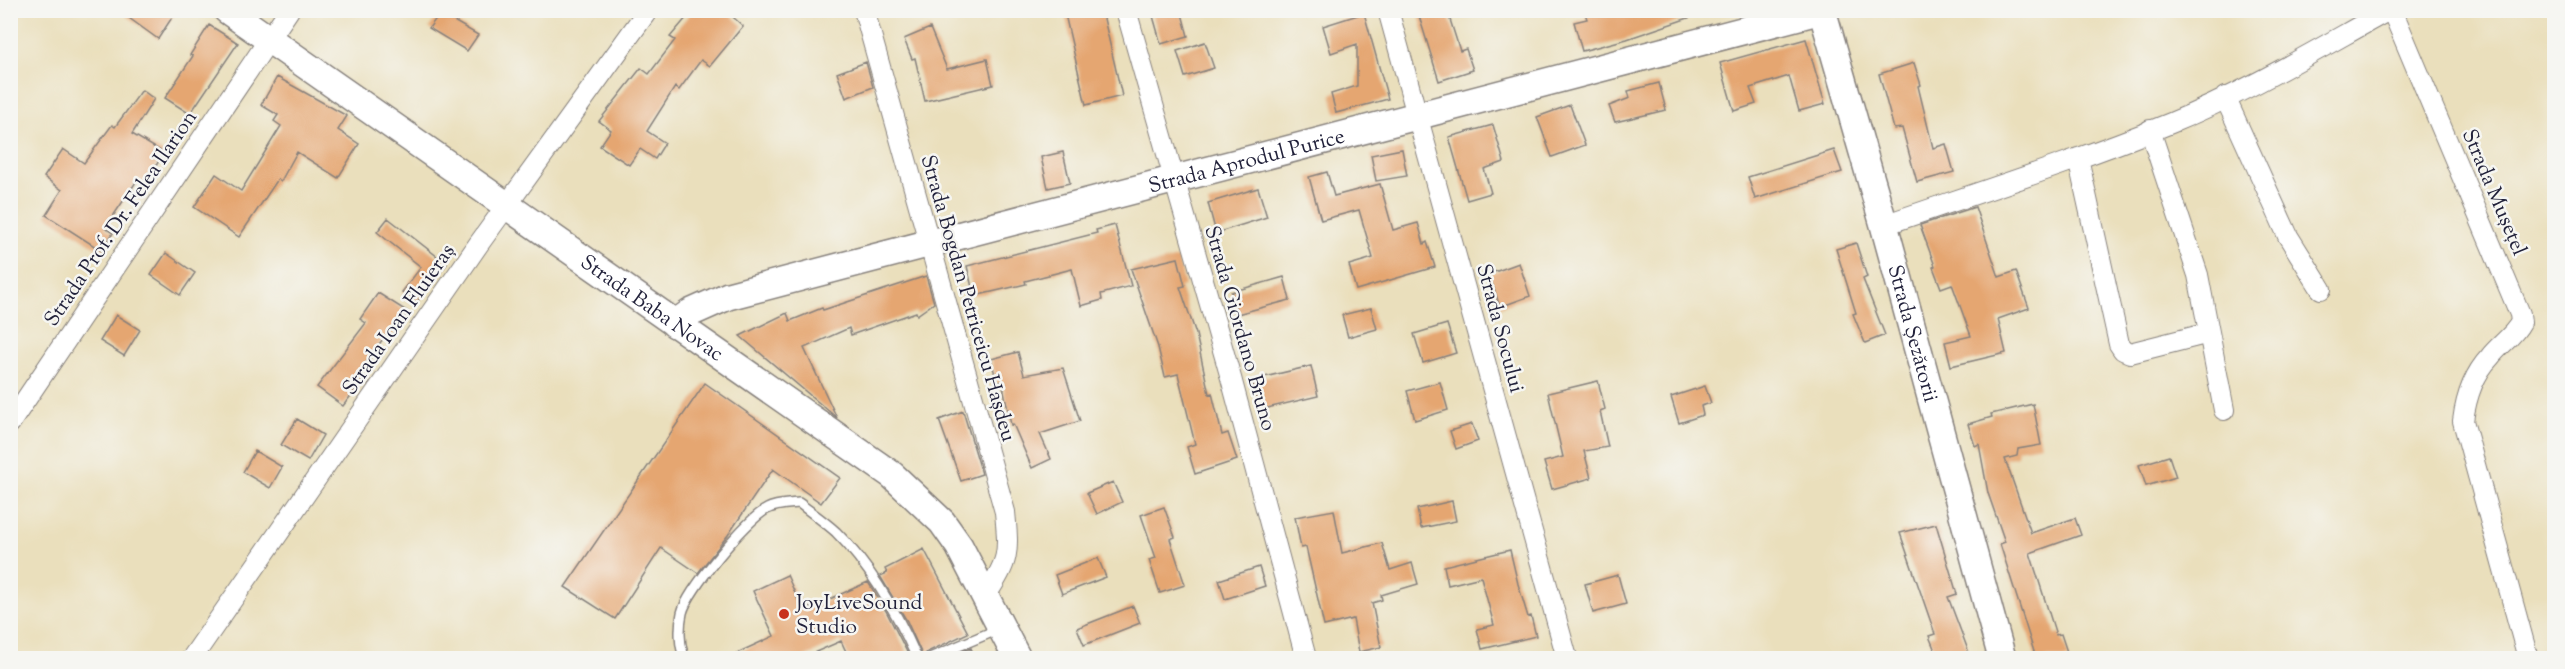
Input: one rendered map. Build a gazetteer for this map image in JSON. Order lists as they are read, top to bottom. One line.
{"streets":{"street":["Strada Aprodul Purice","Strada Mușețel","Strada Prof. Dr. Felea Ilarion","Strada Bogdan Petriceicu Hașdeu","Strada Baba Novac","Strada Ioan Fluieraș","Strada Giordano Bruno","Strada Socului","Strada Șezătorii"]},"crossings":[["Strada Aprodul Purice","Strada Bogdan Petriceicu Hașdeu"],["Strada Aprodul Purice","Strada Baba Novac"],["Strada Aprodul Purice","Strada Giordano Bruno"],["Strada Aprodul Purice","Strada Socului"],["Strada Aprodul Purice","Strada Șezătorii"],["Strada Prof. Dr. Felea Ilarion","Strada Baba Novac"],["Strada Bogdan Petriceicu Hașdeu","Strada Baba Novac"],["Strada Baba Novac","Strada Ioan Fluieraș"]],"places":["JoyLiveSound Studio"]}
